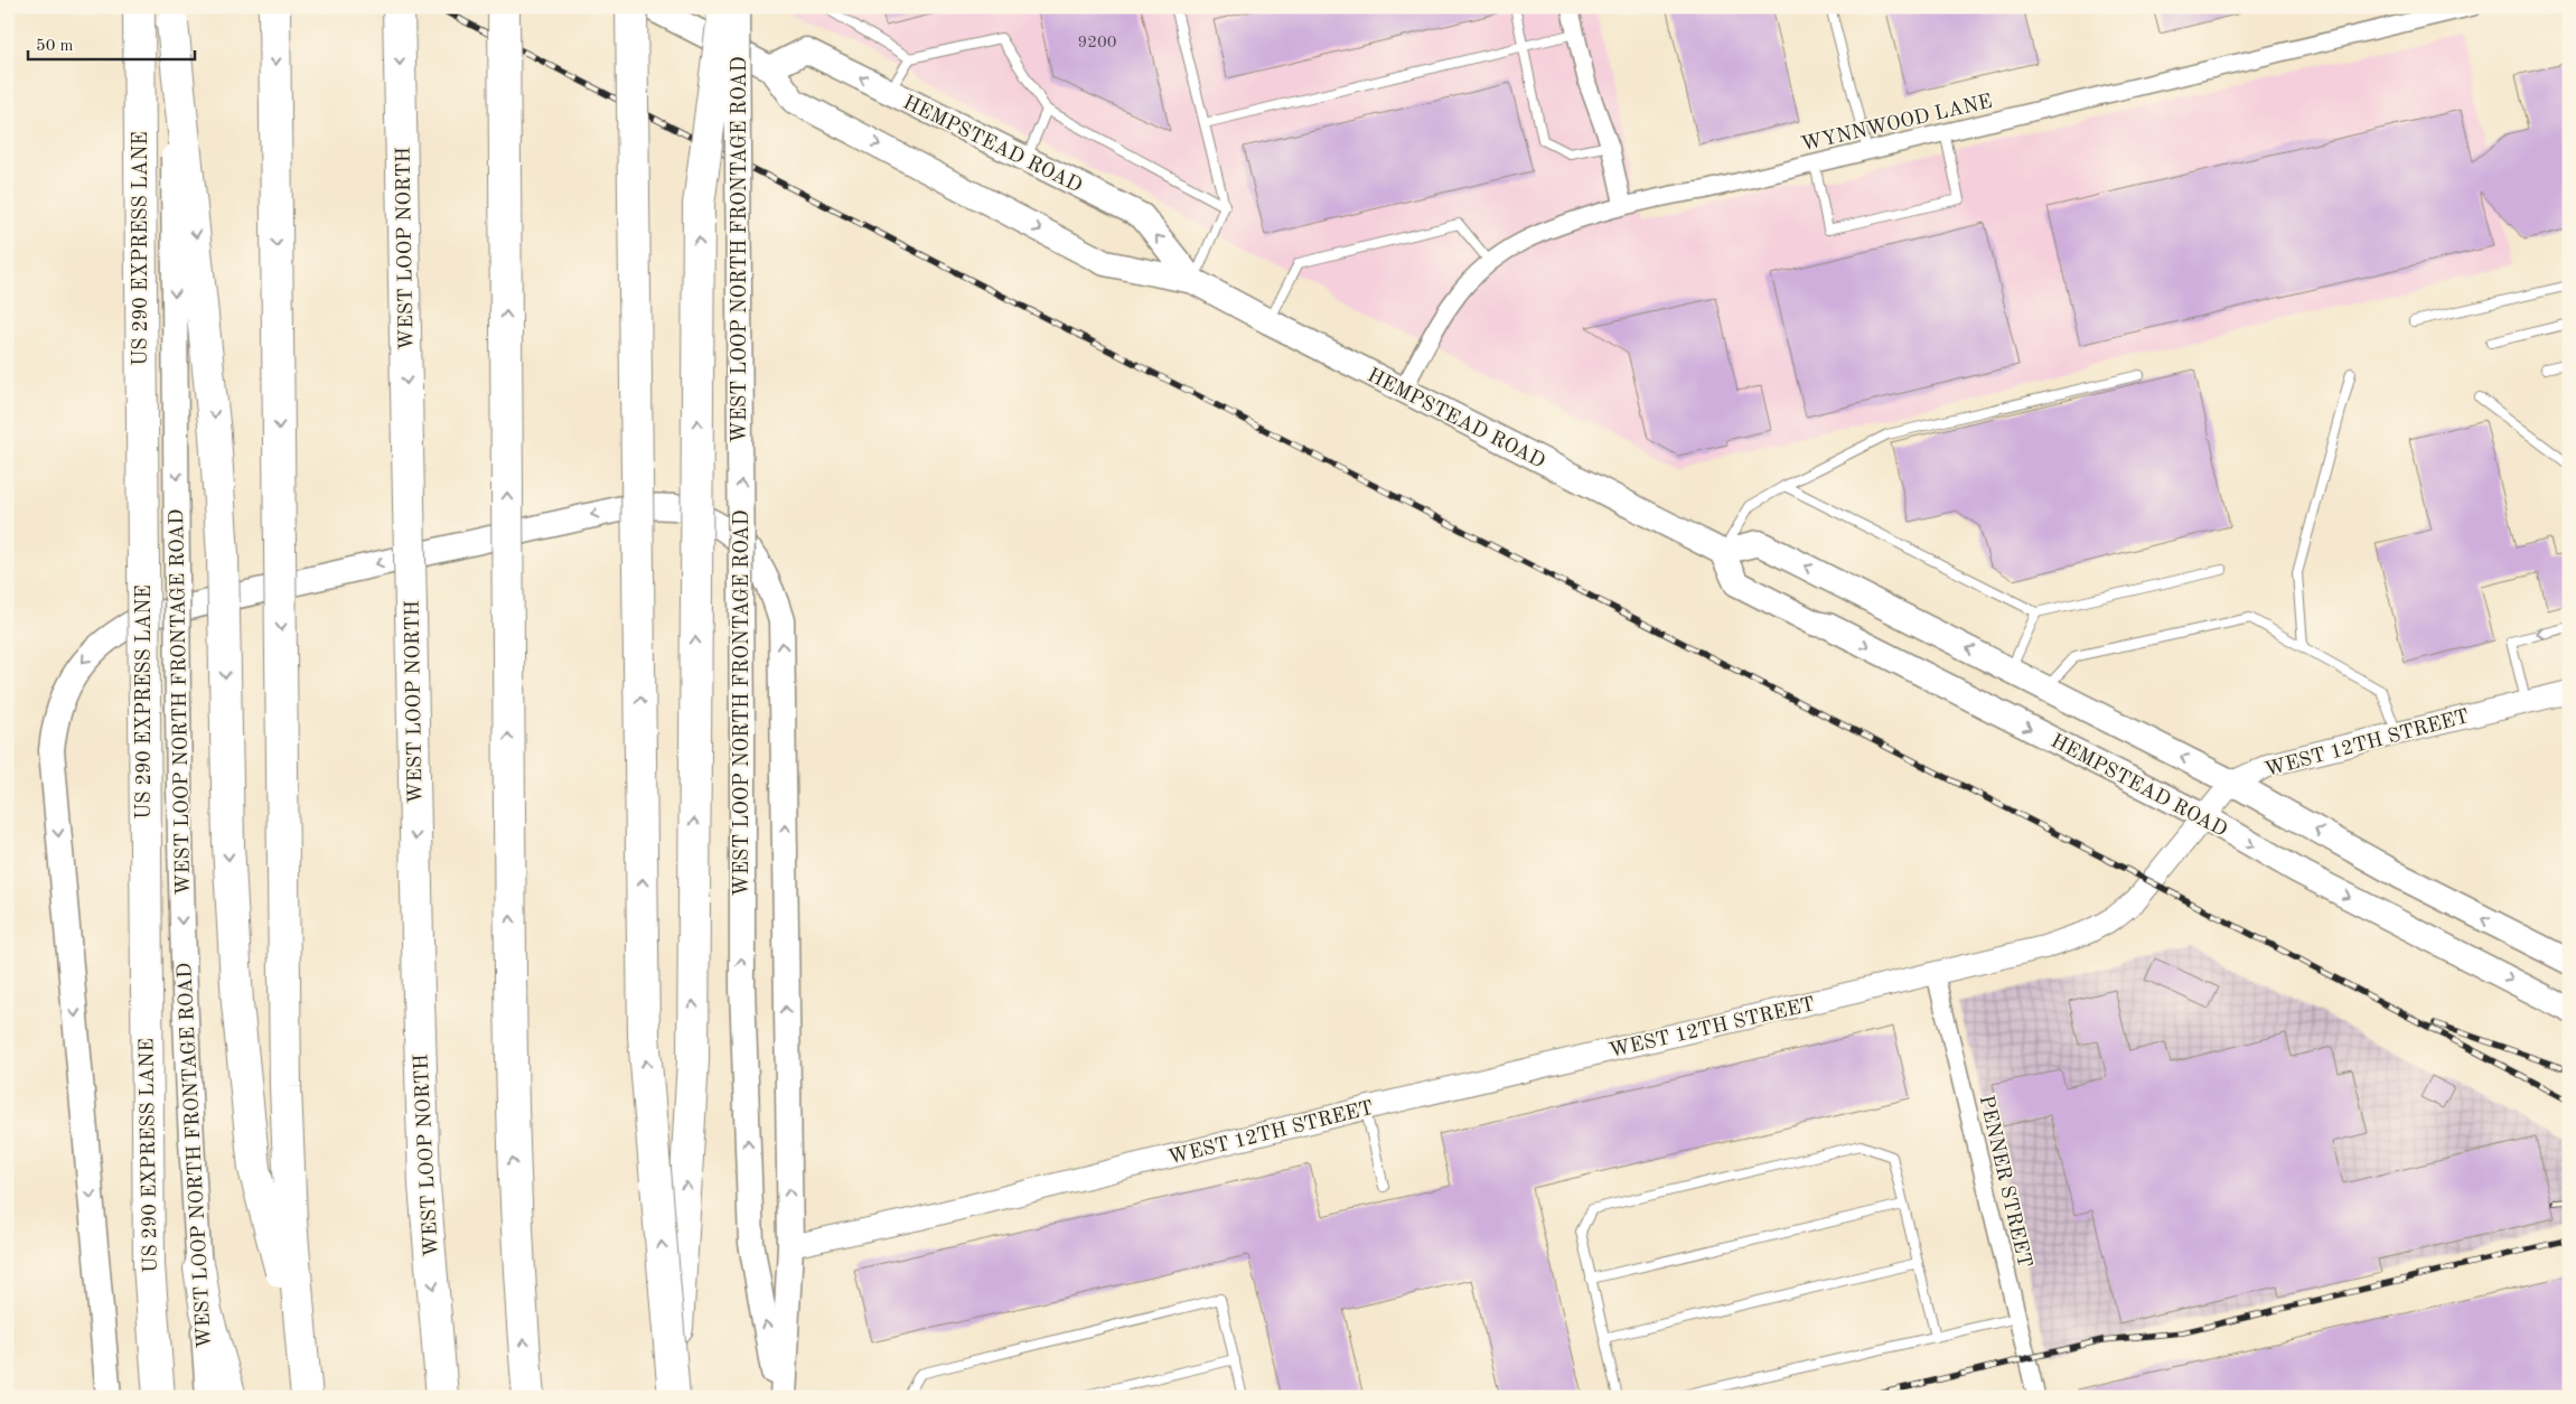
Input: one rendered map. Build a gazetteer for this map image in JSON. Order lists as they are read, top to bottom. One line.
{"streets":{"highway":["US 290 EXPRESS LANE","WEST LOOP NORTH"],"main road":["HEMPSTEAD ROAD","WEST LOOP NORTH FRONTAGE ROAD"],"street":["WYNNWOOD LANE","WEST 12TH STREET","PENNER STREET"]},"crossings":[["WYNNWOOD LANE","HEMPSTEAD ROAD"],["HEMPSTEAD ROAD","WEST 12TH STREET"],["WEST 12TH STREET","PENNER STREET"]],"house_numbers":["9200"],"scale_bar":"50 m"}
